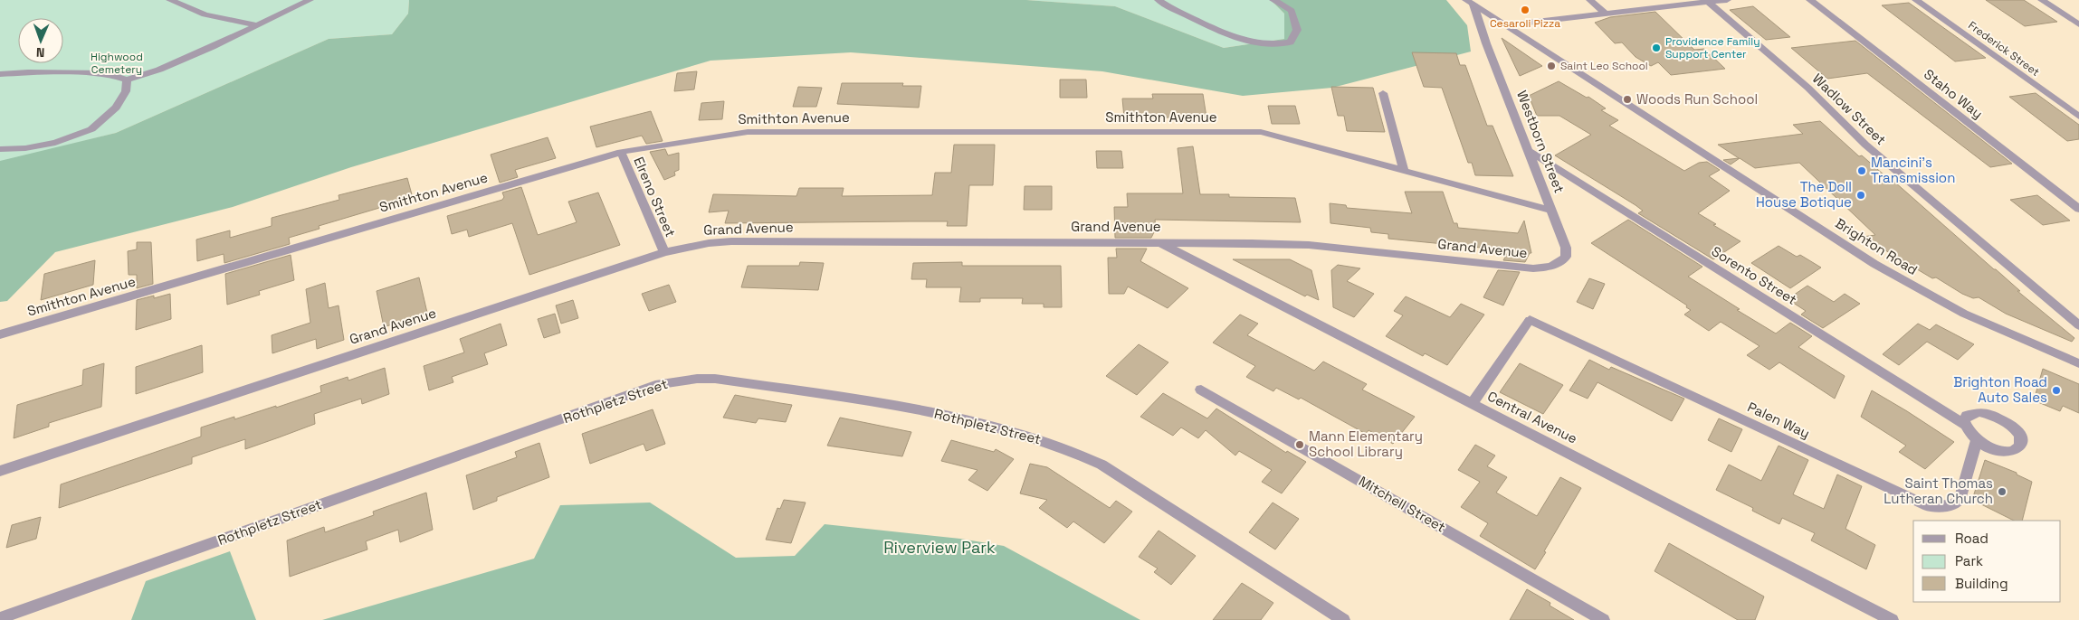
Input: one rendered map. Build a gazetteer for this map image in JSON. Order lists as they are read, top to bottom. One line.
{"streets":{"street":["Frederick Street","Staho Way","Wadlow Street","Smithton Avenue","Westborn Street","Elreno Street","Grand Avenue","Brighton Road","Sorento Street","Rothpletz Street","Central Avenue","Palen Way","Mitchell Street"]},"crossings":[["Smithton Avenue","Westborn Street"],["Smithton Avenue","Elreno Street"],["Westborn Street","Grand Avenue"],["Westborn Street","Brighton Road"],["Westborn Street","Sorento Street"],["Elreno Street","Grand Avenue"],["Grand Avenue","Central Avenue"],["Sorento Street","Palen Way"],["Central Avenue","Palen Way"]],"parks":["Highwood Cemetery","Riverview Park"],"places":["Cesaroli Pizza","Providence Family Support Center","Saint Leo School","Woods Run School","Mancini's Transmission","The Doll House Botique","Brighton Road Auto Sales","Mann Elementary School Library","Saint Thomas Lutheran Church"],"legend":["Road","Park","Building"],"north":"bottom"}
